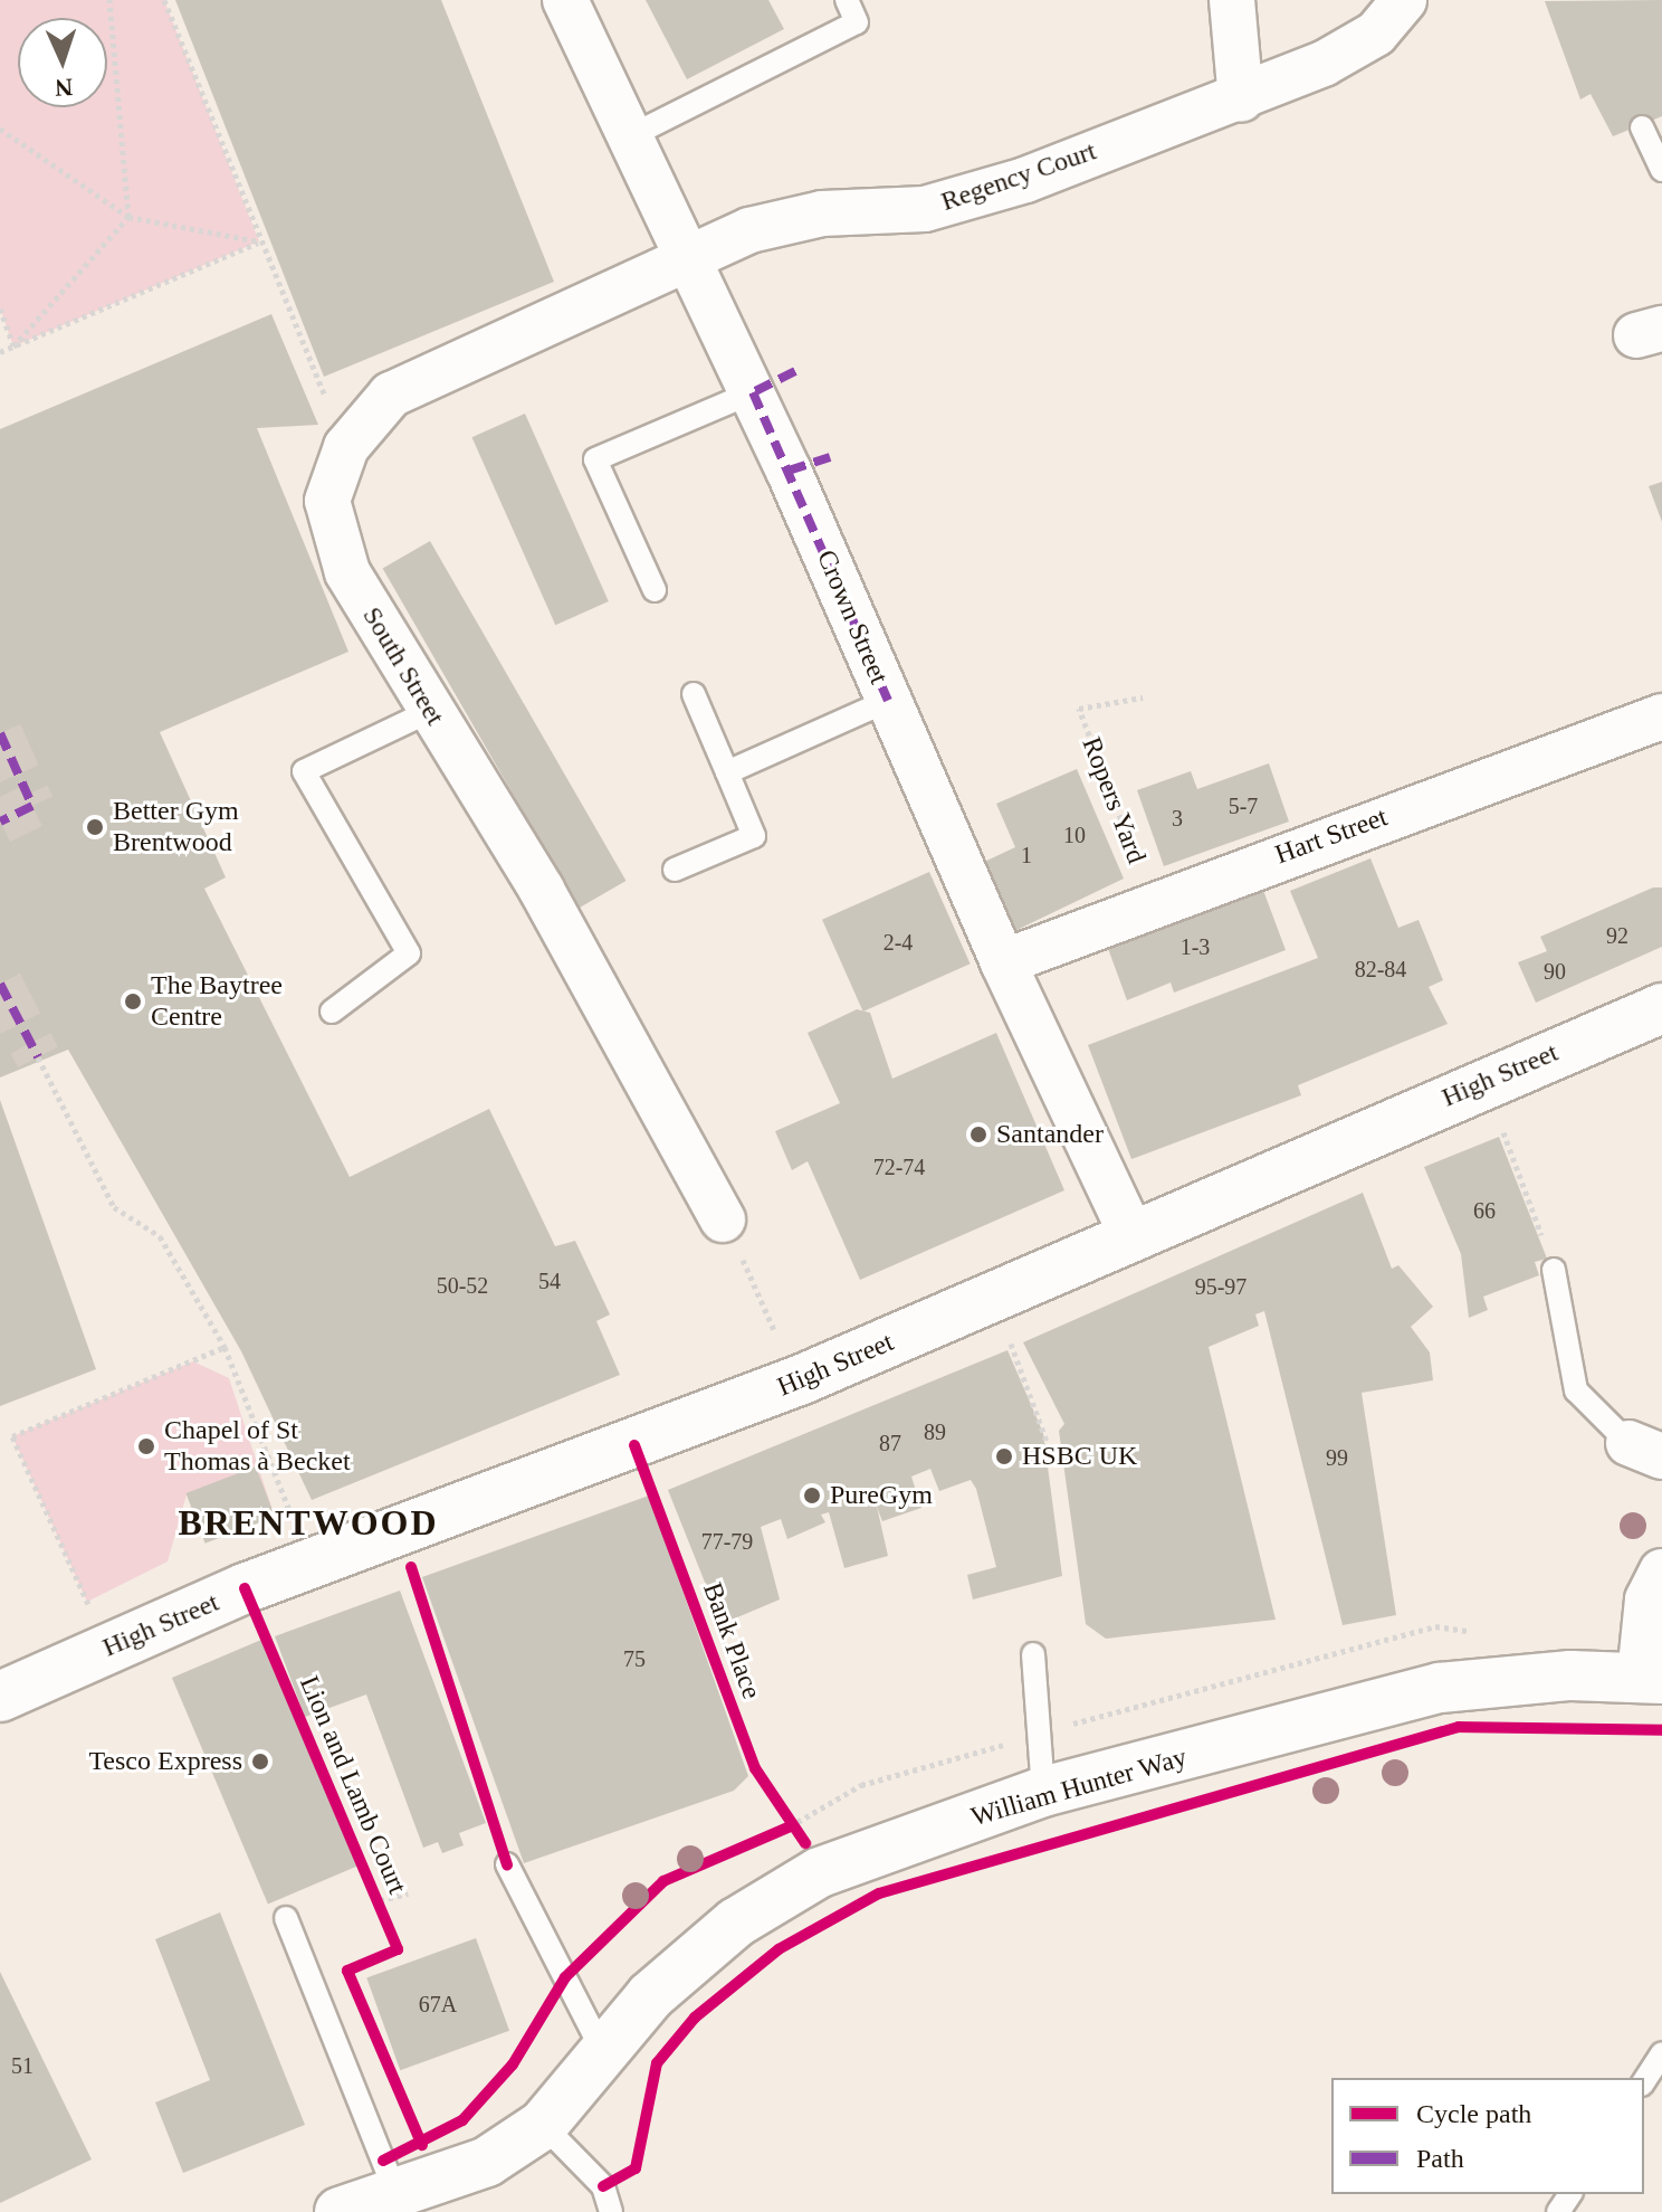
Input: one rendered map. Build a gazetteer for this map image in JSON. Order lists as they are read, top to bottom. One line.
{"streets":{"main road":["High Street","William Hunter Way"],"street":["Regency Court","Crown Street","South Street","Hart Street"],"path":["Ropers Yard"],"cycle path":["Bank Place","Lion and Lamb Court"]},"crossings":[["Regency Court","Crown Street"],["Regency Court","South Street"],["Crown Street","South Street"],["Crown Street","Hart Street"],["Crown Street","High Street"],["Ropers Yard","Hart Street"]],"districts":["BRENTWOOD"],"places":["Better Gym Brentwood","The Baytree Centre","Santander","Chapel of St Thomas à Becket","HSBC UK","PureGym","Tesco Express"],"house_numbers":["5-7","3","10","1","92","2-4","1-3","82-84","90","72-74","66","54","50-52","95-97","89","87","99","77-79","75","67A","51"],"legend":["Cycle path","Path"],"north":"bottom"}
